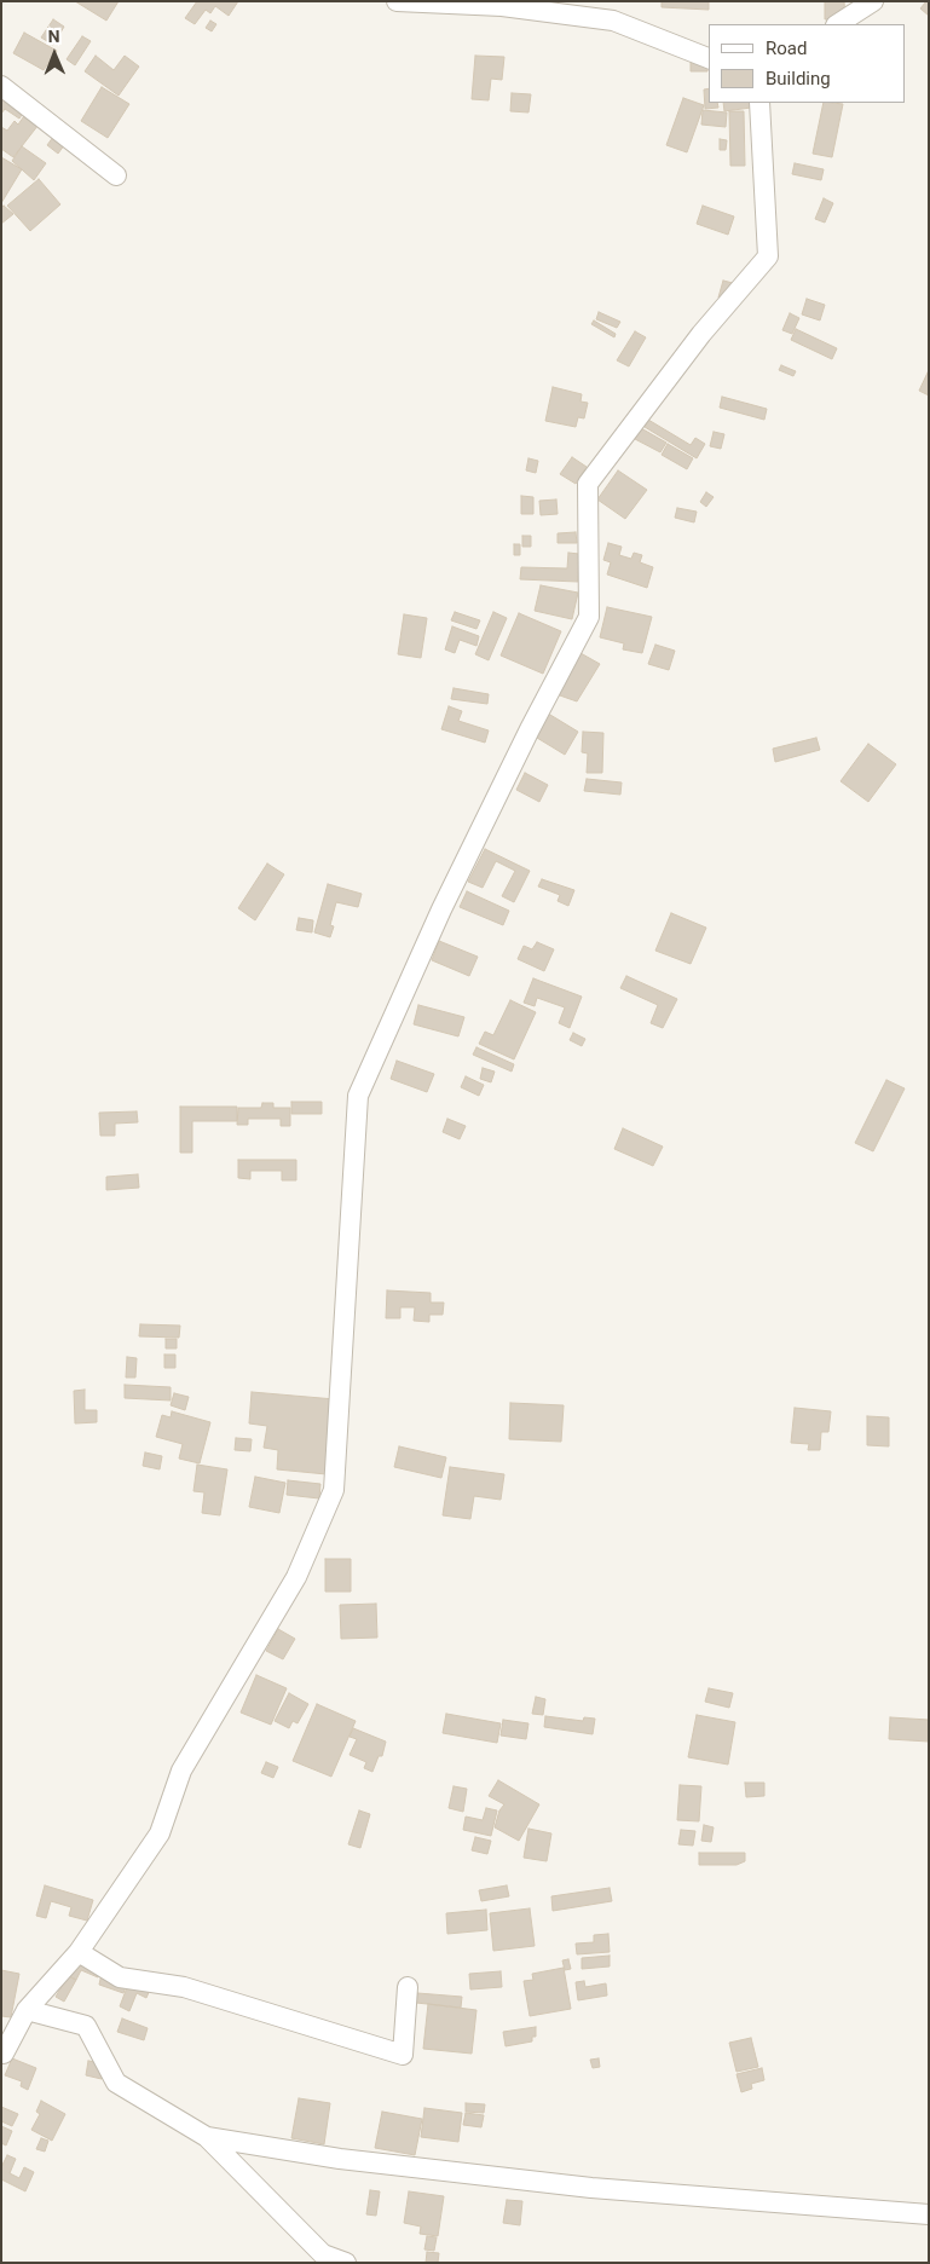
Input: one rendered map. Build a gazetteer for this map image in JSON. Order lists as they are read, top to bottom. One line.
{"legend":["Road","Building"],"north":"top"}
